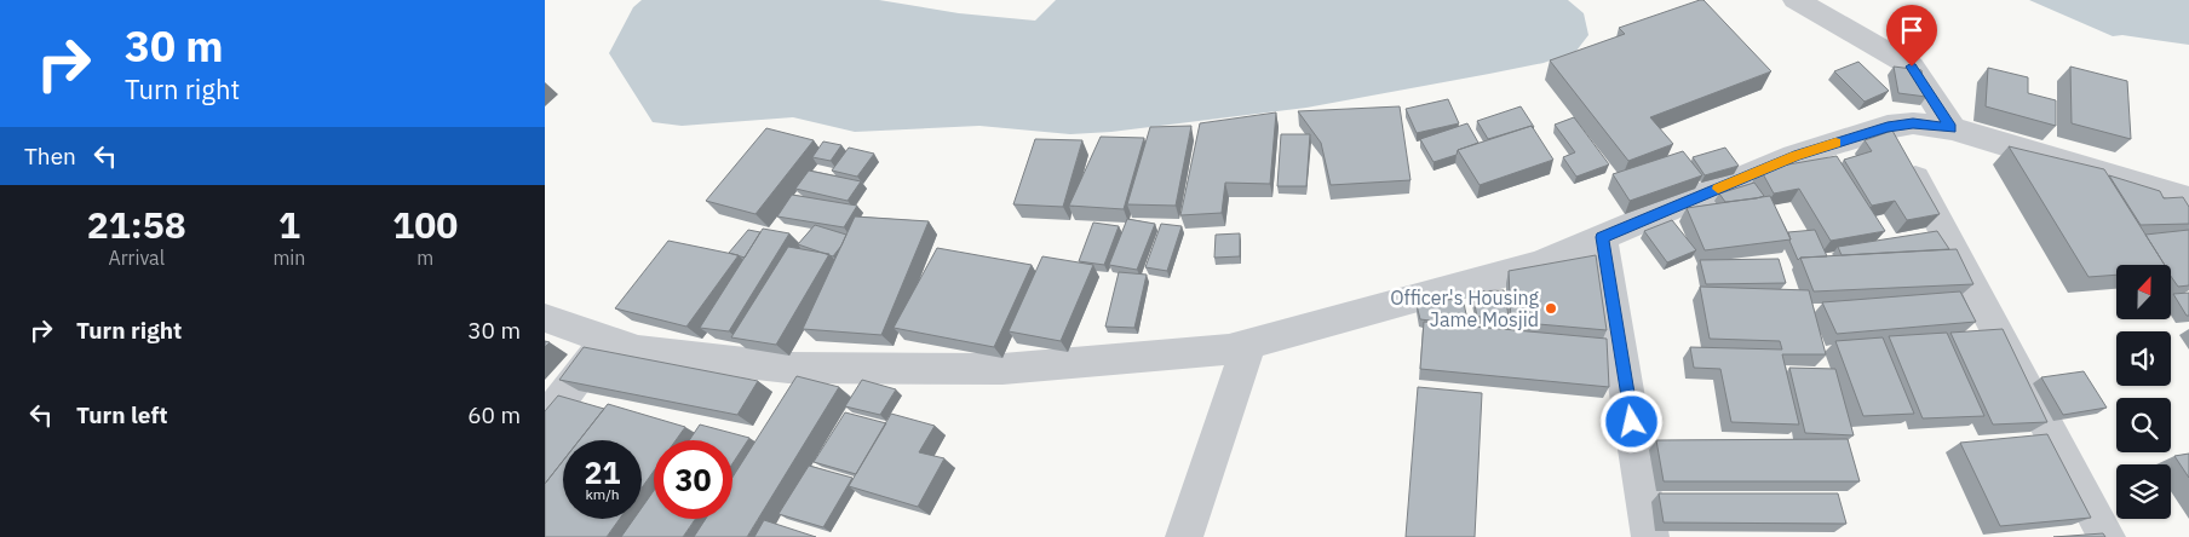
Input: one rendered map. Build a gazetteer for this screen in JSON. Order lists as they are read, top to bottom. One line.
{"places":["Officer's Housing Jame Mosjid"],"north":"top","page":{"turn":["30 m","Turn right"],"then":"Then","eta":["21:58","Arrival","1","min","100","m"],"list":[{"name":"Turn right","value":"30 m"},{"name":"Turn left","value":"60 m"}],"speed":"21 km/h","limit":"30"}}
